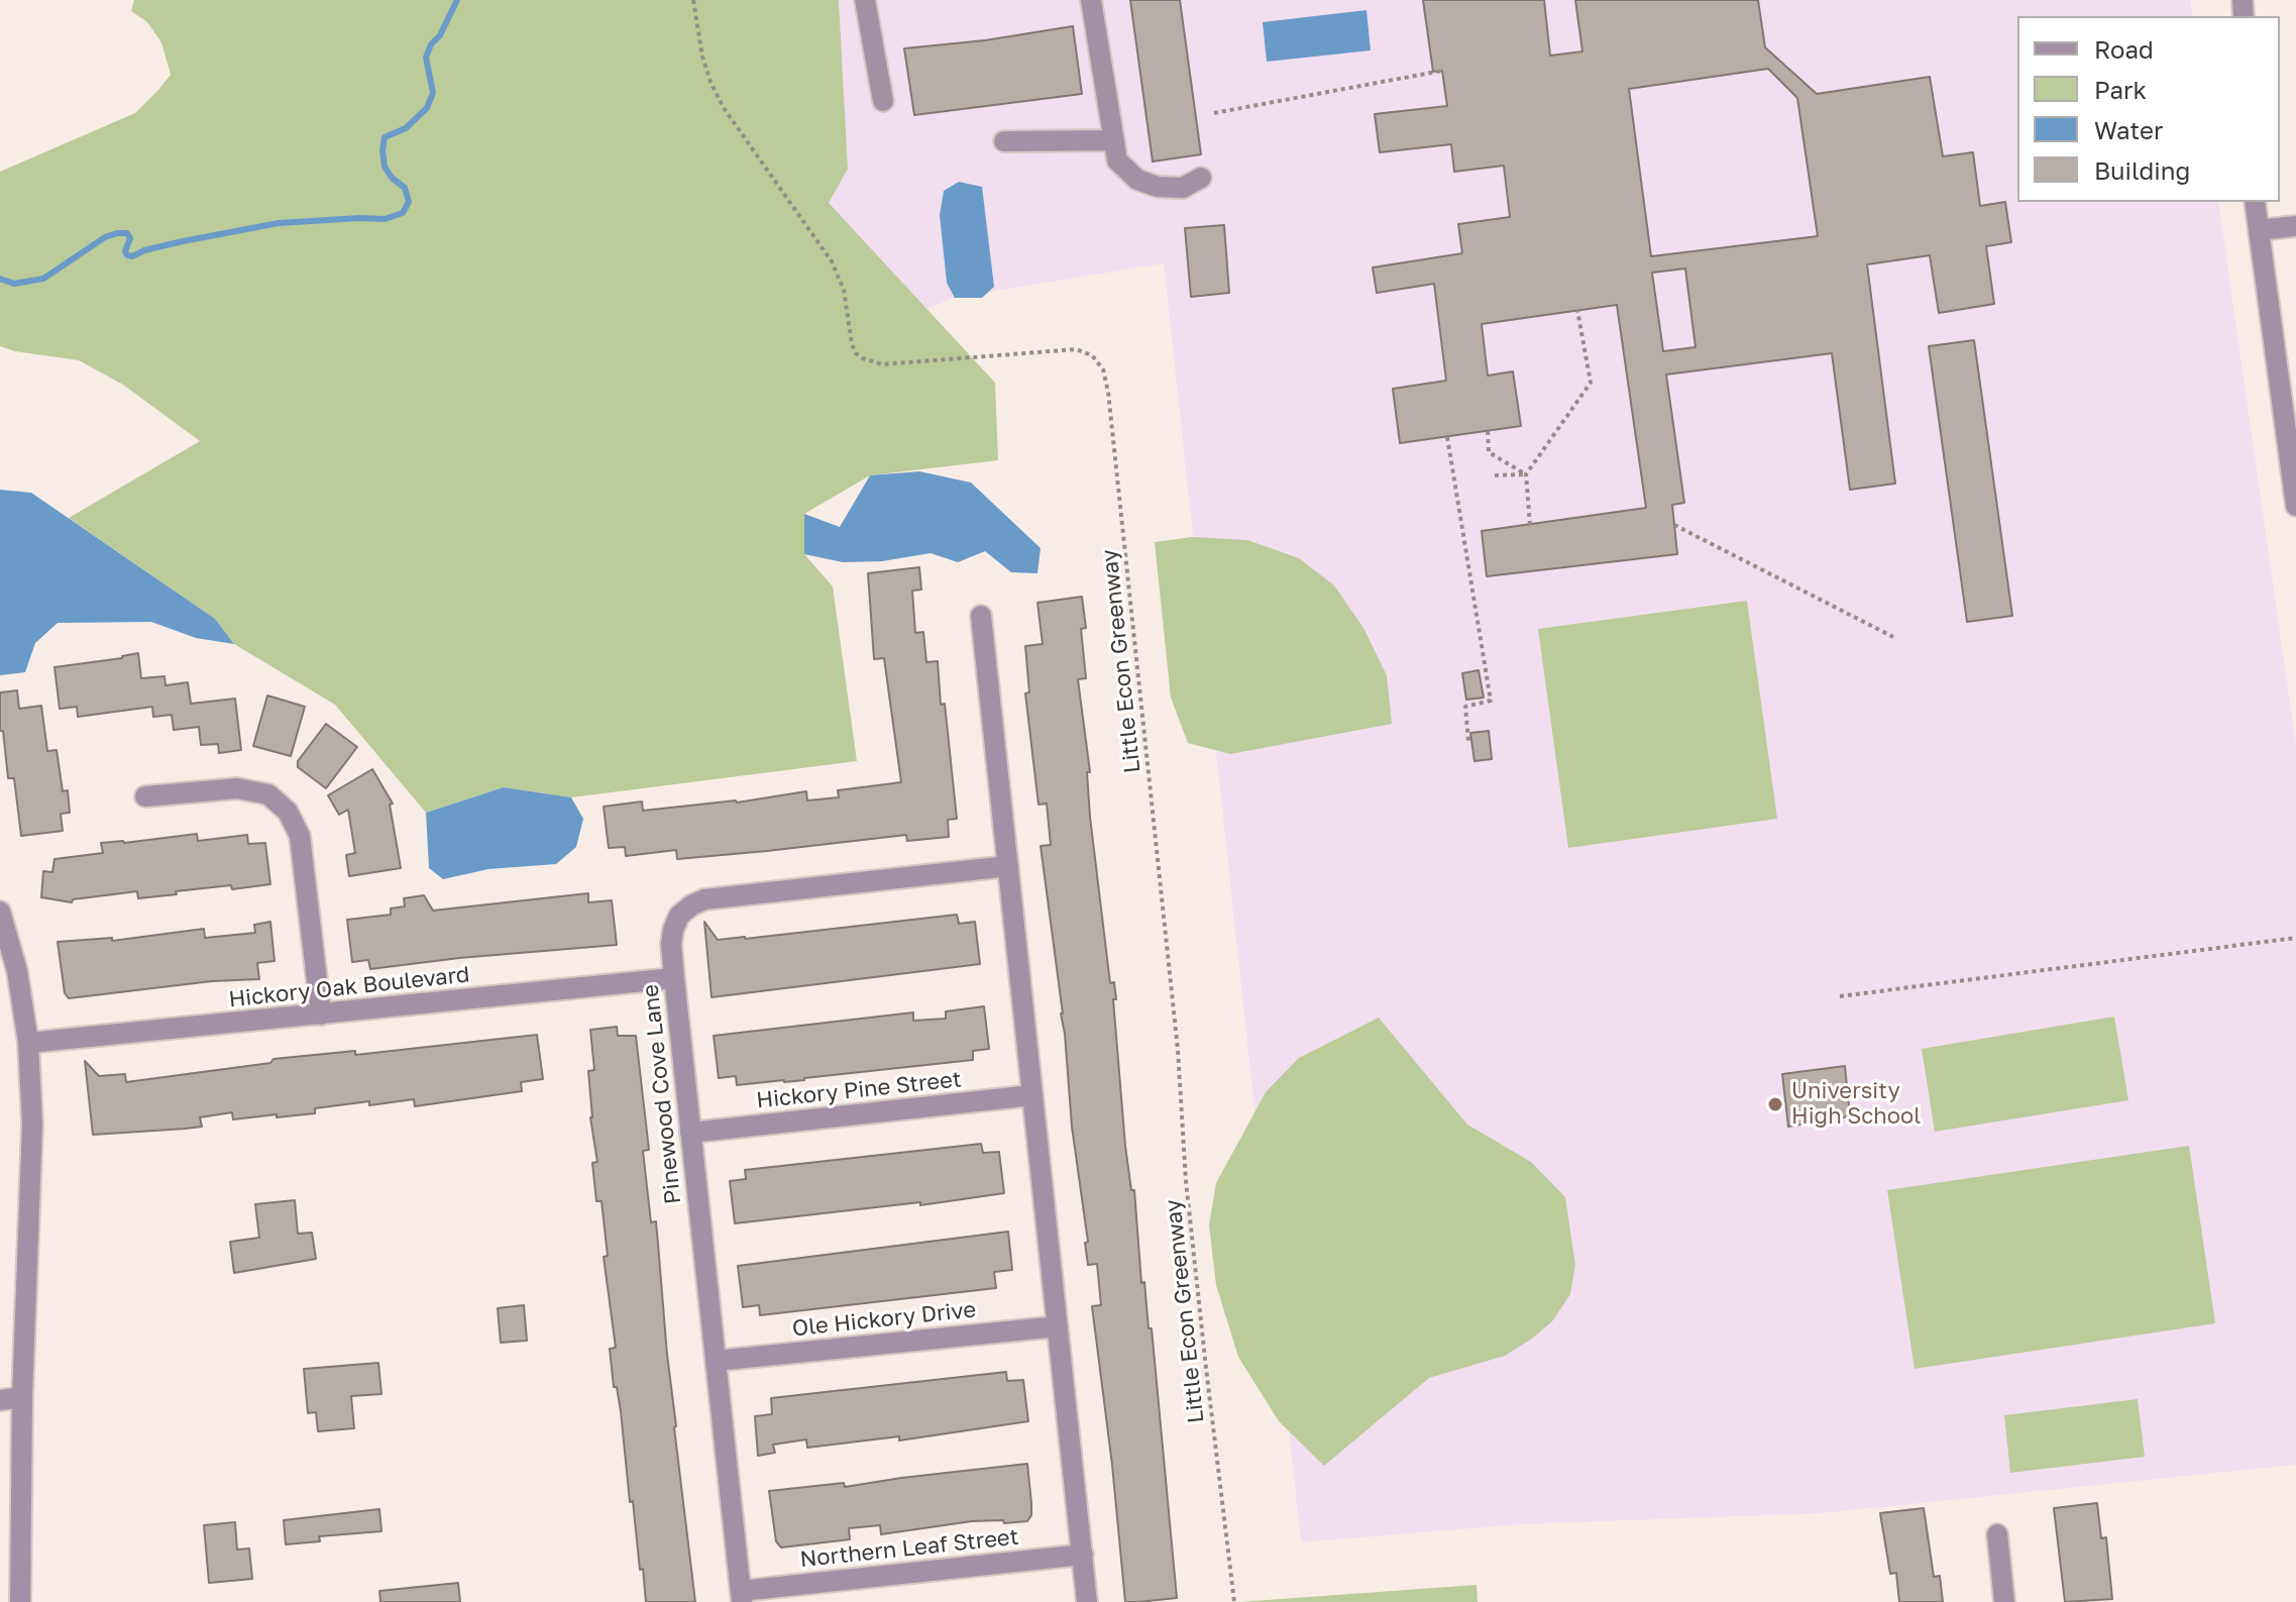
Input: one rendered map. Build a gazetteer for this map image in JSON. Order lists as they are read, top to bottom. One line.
{"streets":{"street":["Hickory Oak Boulevard","Hickory Pine Street","Pinewood Cove Lane","Ole Hickory Drive","Northern Leaf Street"],"path":["Little Econ Greenway"]},"crossings":[["Hickory Oak Boulevard","Pinewood Cove Lane"],["Hickory Pine Street","Pinewood Cove Lane"],["Pinewood Cove Lane","Ole Hickory Drive"],["Pinewood Cove Lane","Northern Leaf Street"]],"places":["University High School"],"legend":["Road","Park","Water","Building"]}
